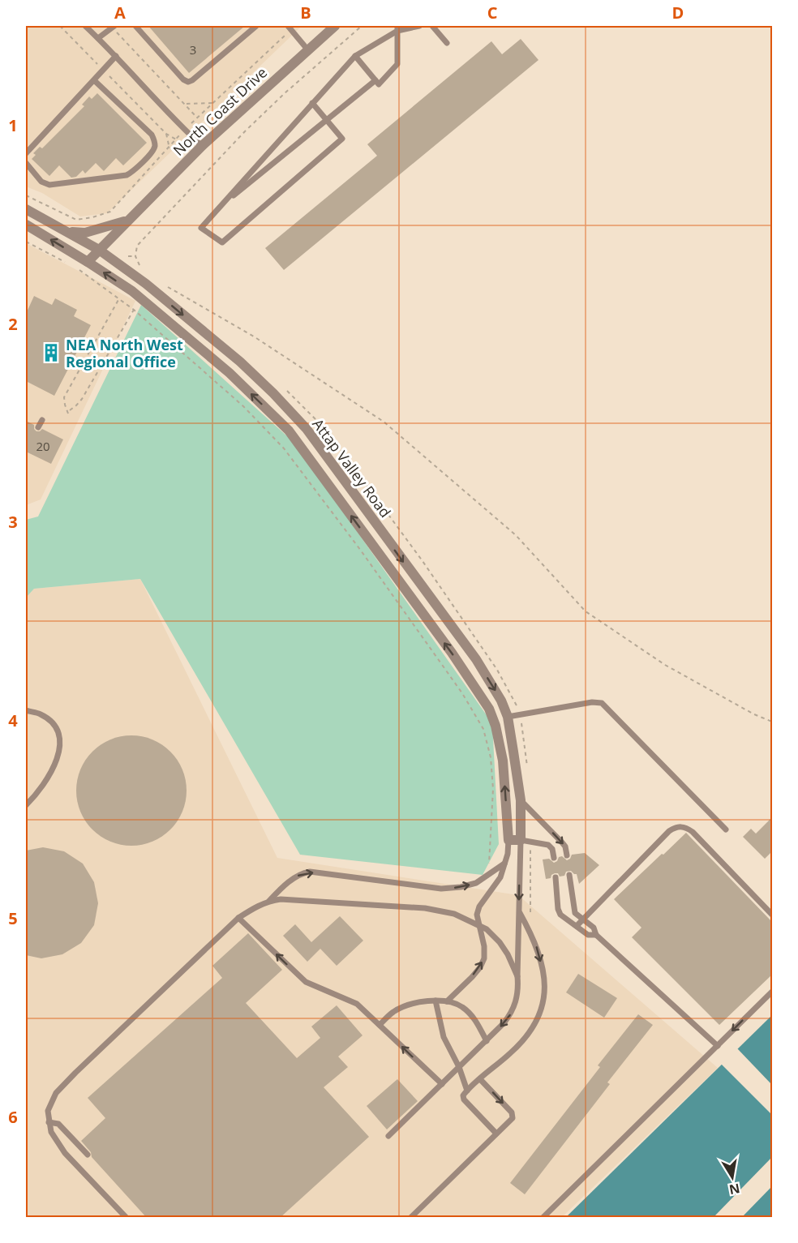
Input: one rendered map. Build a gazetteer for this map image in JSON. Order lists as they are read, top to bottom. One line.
{"streets":{"street":["North Coast Drive","Attap Valley Road"]},"crossings":[["North Coast Drive","Attap Valley Road"]],"places":{"building":["NEA North West Regional Office"]},"house_numbers":["3","20"],"north":"bottom","grid":{"columns":["A","B","C","D"],"rows":["1","2","3","4","5","6"]}}
